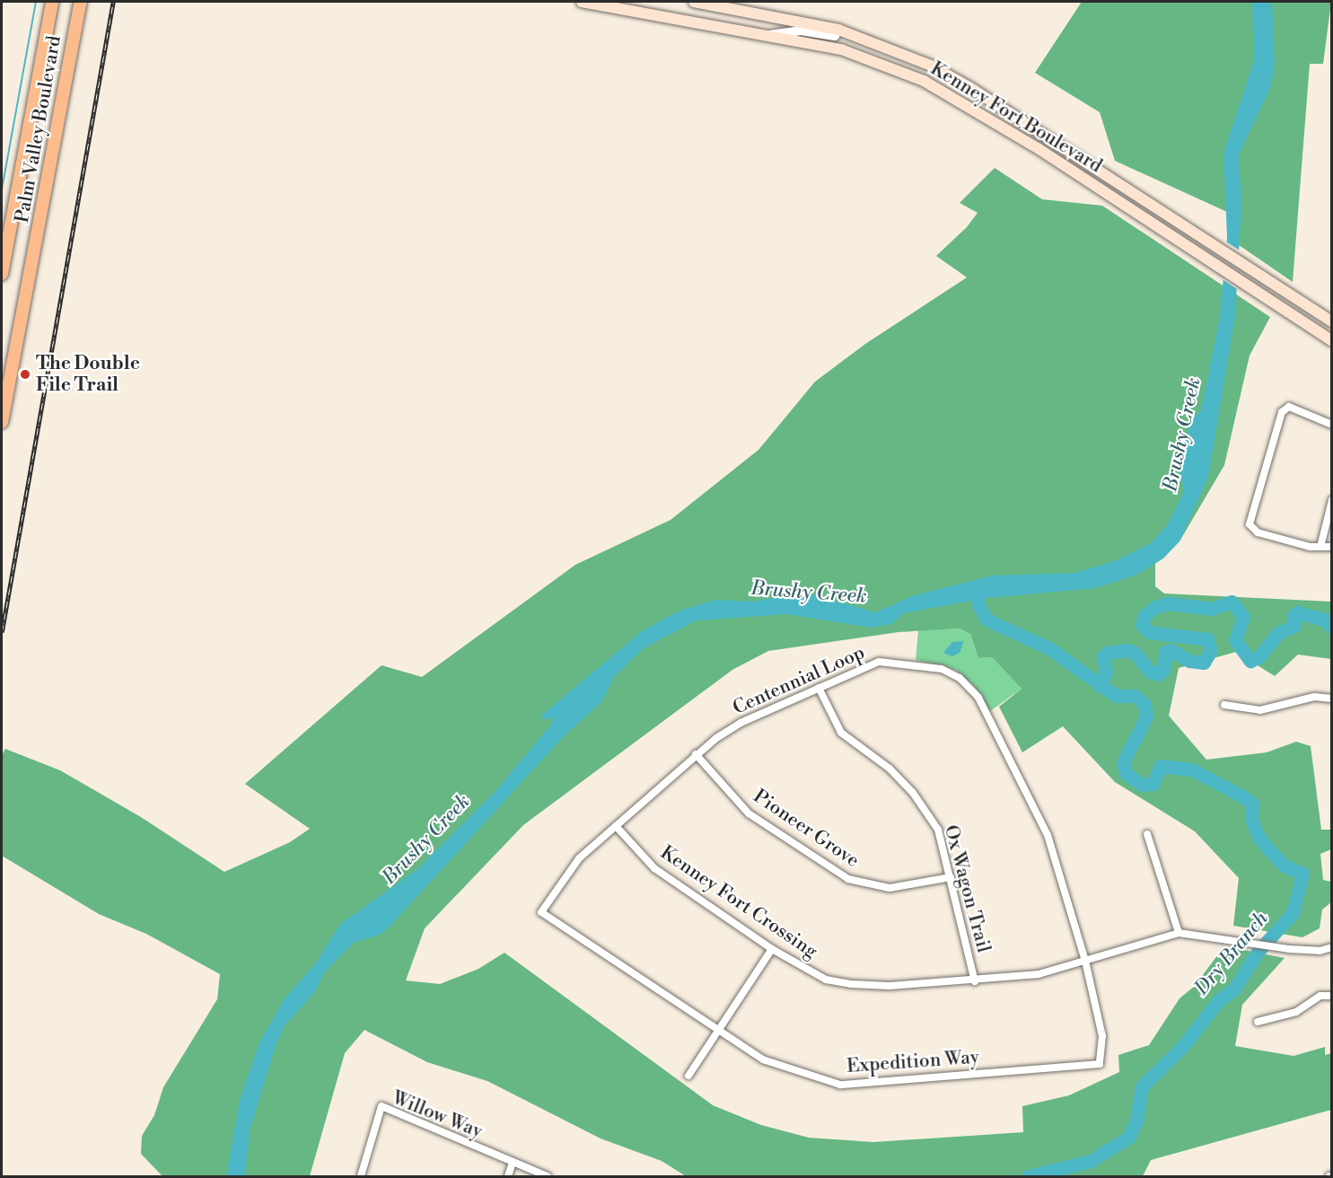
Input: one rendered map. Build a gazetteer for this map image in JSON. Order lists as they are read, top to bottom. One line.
{"streets":{"highway":["Palm Valley Boulevard"],"main road":["Kenney Fort Boulevard"],"street":["Centennial Loop","Pioneer Grove","Ox Wagon Trail","Kenney Fort Crossing","Expedition Way","Willow Way"]},"crossings":[["Centennial Loop","Pioneer Grove"],["Centennial Loop","Ox Wagon Trail"],["Centennial Loop","Kenney Fort Crossing"],["Centennial Loop","Expedition Way"],["Pioneer Grove","Ox Wagon Trail"],["Ox Wagon Trail","Kenney Fort Crossing"],["Kenney Fort Crossing","Expedition Way"]],"water":["Brushy Creek","Dry Branch"],"places":["The Double File Trail"]}
